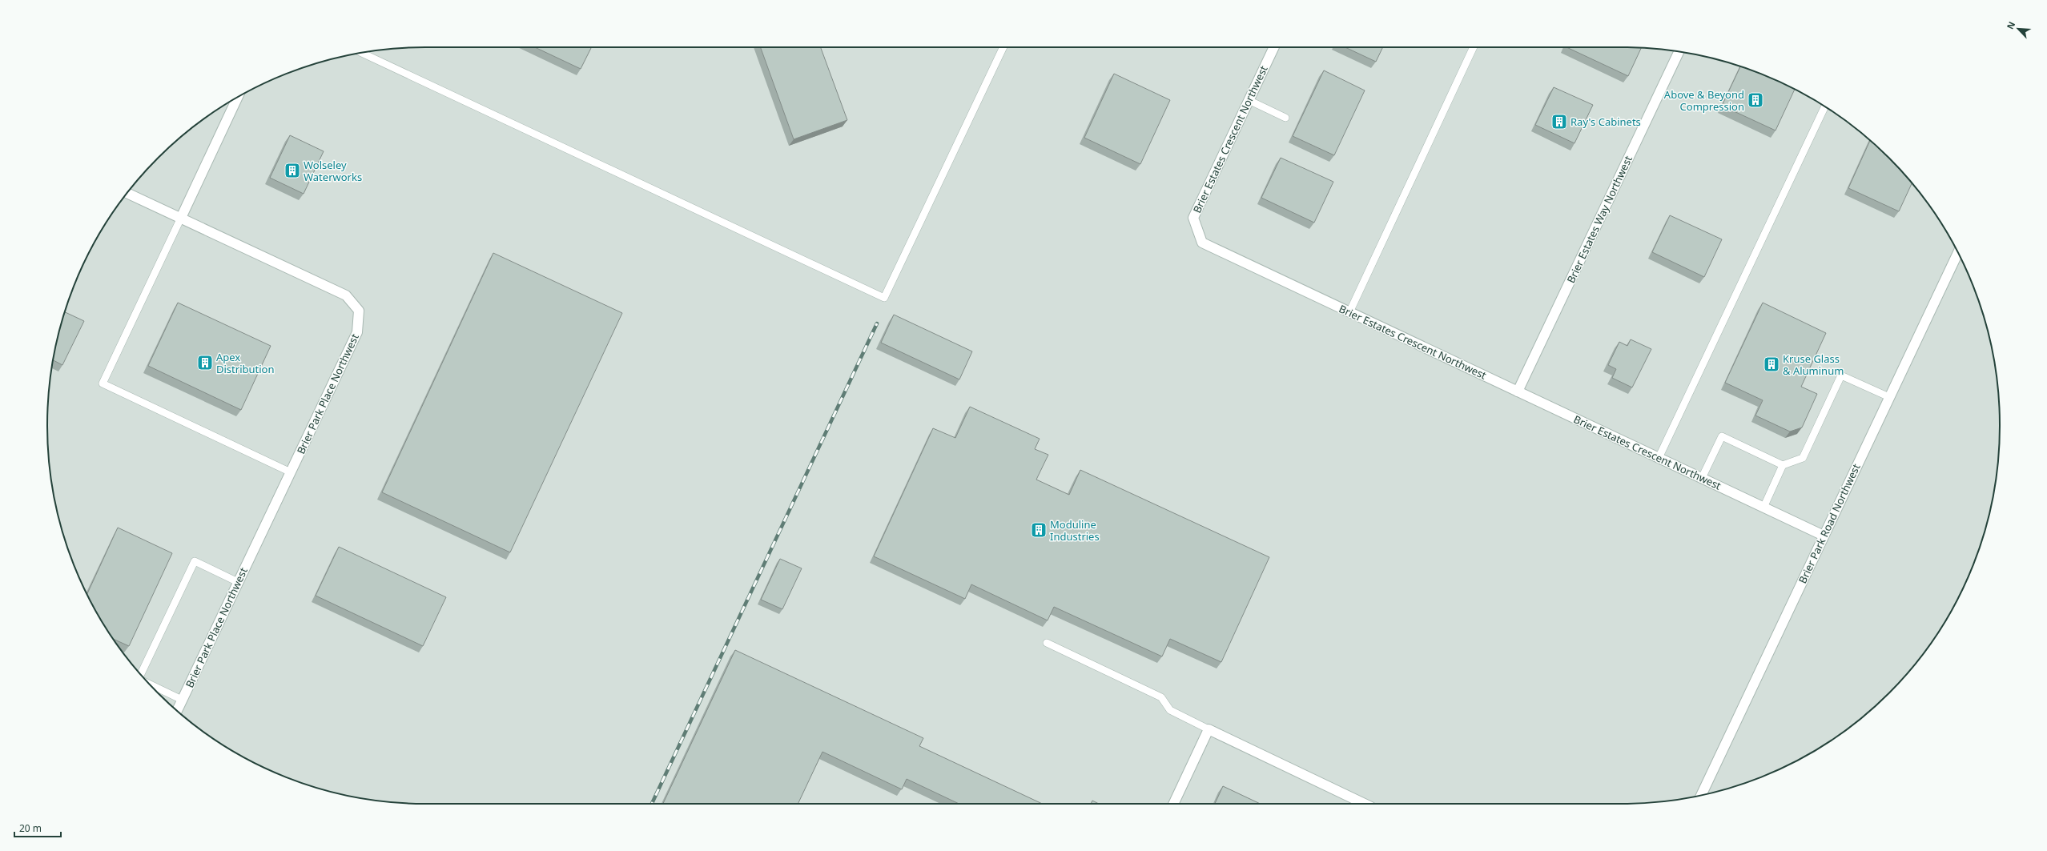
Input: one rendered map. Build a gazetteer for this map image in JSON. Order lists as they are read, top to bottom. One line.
{"streets":{"street":["Brier Estates Crescent Northwest","Brier Estates Way Northwest","Brier Park Place Northwest","Brier Park Road Northwest"]},"crossings":[["Brier Estates Crescent Northwest","Brier Estates Way Northwest"],["Brier Estates Crescent Northwest","Brier Park Road Northwest"]],"places":{"building":["Above & Beyond Compression","Ray's Cabinets","Wolseley Waterworks","Apex Distribution","Kruse Glass & Aluminum","Moduline Industries"]},"scale_bar":"20 m","north":"top left"}
